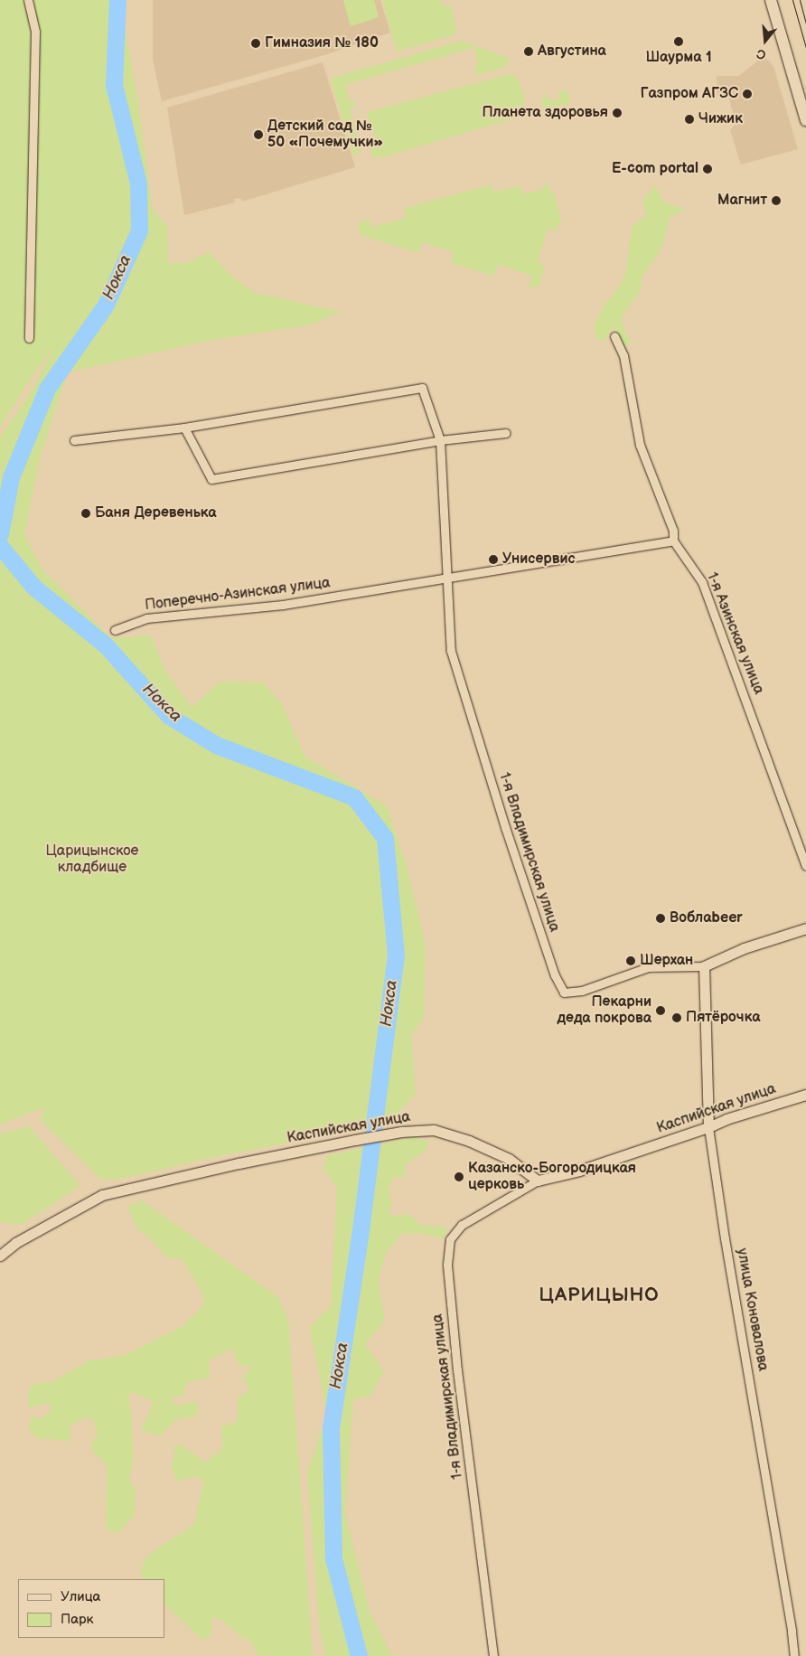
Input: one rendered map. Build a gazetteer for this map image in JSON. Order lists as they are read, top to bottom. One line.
{"streets":{"street":["Поперечно-Азинская улица","1-я Азинская улица","1-я Владимирская улица","Каспийская улица","улица Коновалова"]},"crossings":[["Поперечно-Азинская улица","1-я Азинская улица"],["Поперечно-Азинская улица","1-я Владимирская улица"],["1-я Владимирская улица","Каспийская улица"],["1-я Владимирская улица","улица Коновалова"],["Каспийская улица","улица Коновалова"]],"districts":["ЦАРИЦЫНО"],"water":["Нокса"],"parks":["Царицынское кладбище"],"places":["Шаурма 1","Гимназия № 180","Августина","Газпром АГЗС","Планета здоровья","Чижик","Детский сад № 50 «Почемучки»","E-com portal","Магнит","Баня Деревенька","Унисервис","Воблаbeer","Шерхан","Пекарни деда покрова","Пятёрочка","Казанско-Богородицкая церковь"],"legend":["Улица","Парк"],"north":"bottom"}
